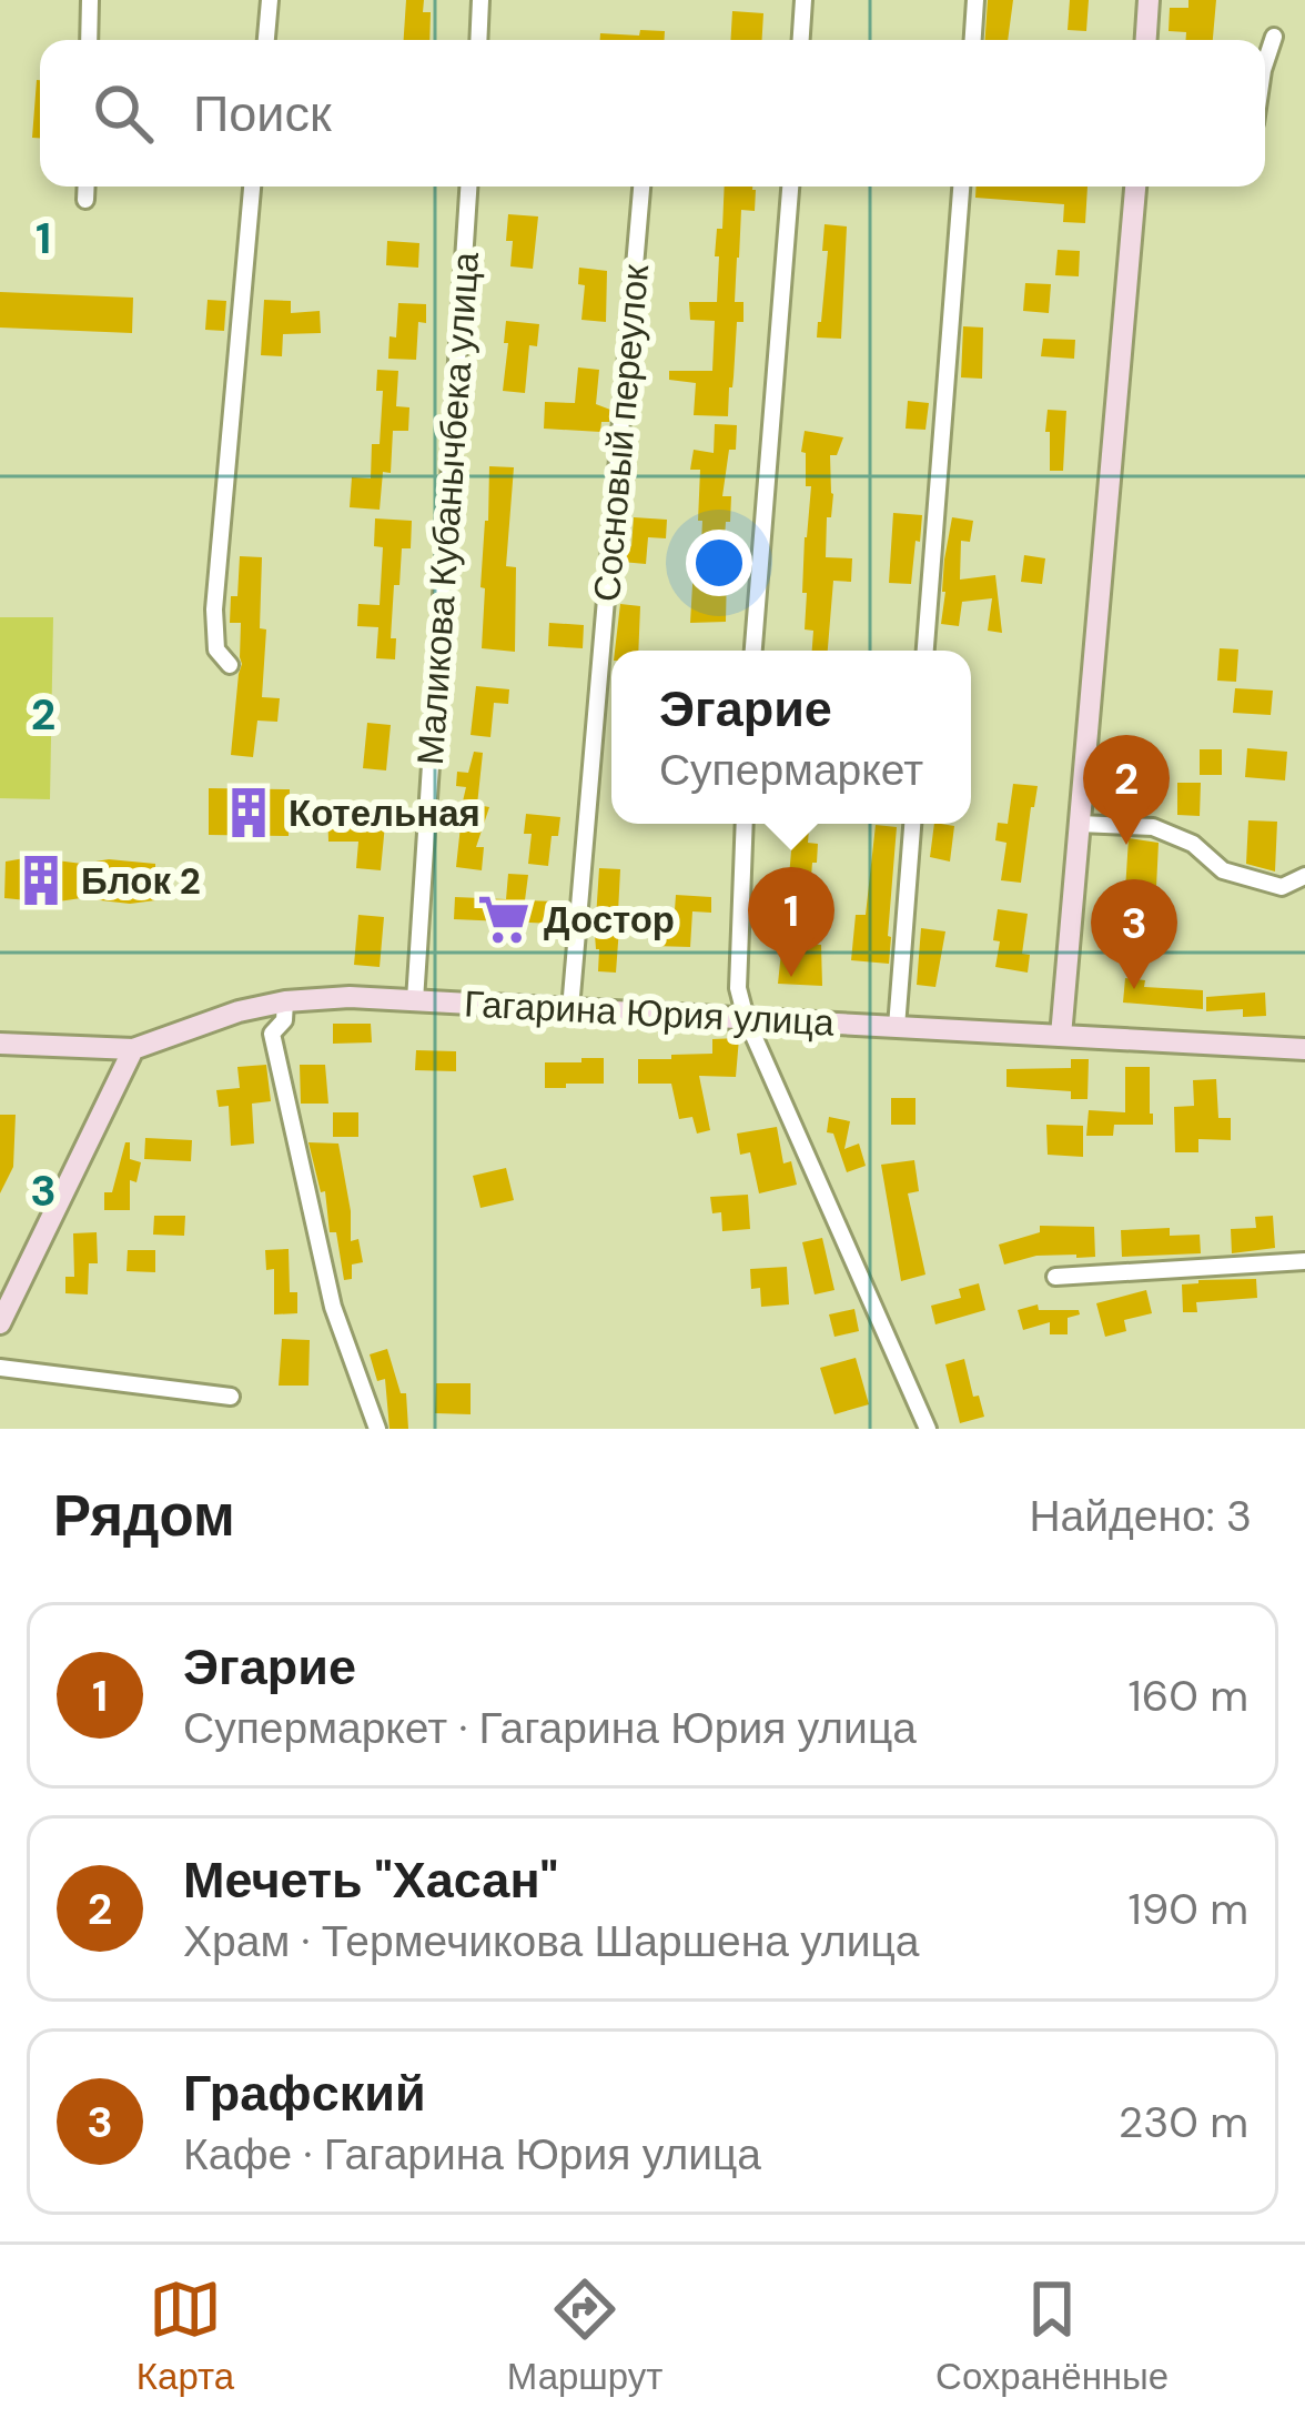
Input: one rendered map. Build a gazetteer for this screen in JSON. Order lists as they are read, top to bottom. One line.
{"streets":{"main road":["Гагарина Юрия улица"],"street":["Сосновый переулок","Маликова Кубанычбека улица"]},"crossings":[["Сосновый переулок","Гагарина Юрия улица"],["Маликова Кубанычбека улица","Гагарина Юрия улица"]],"places":{"building":["Котельная","Блок 2"],"supermarket":["Достор"]},"page":{"search":"Поиск","popup":["Эгарие","Супермаркет"],"pins":["2","1","3"],"heading":["Рядом","Найдено: 3"],"list":[{"mark":"1","name":"Эгарие","note":"Супермаркет · Гагарина Юрия улица","value":"160 m"},{"mark":"2","name":"Мечеть \"Хасан\"","note":"Храм · Термечикова Шаршена улица","value":"190 m"},{"mark":"3","name":"Графский","note":"Кафе · Гагарина Юрия улица","value":"230 m"}],"nav":["Карта","Маршрут","Сохранённые"]},"grid":{"rows":["1","2","3"]}}
